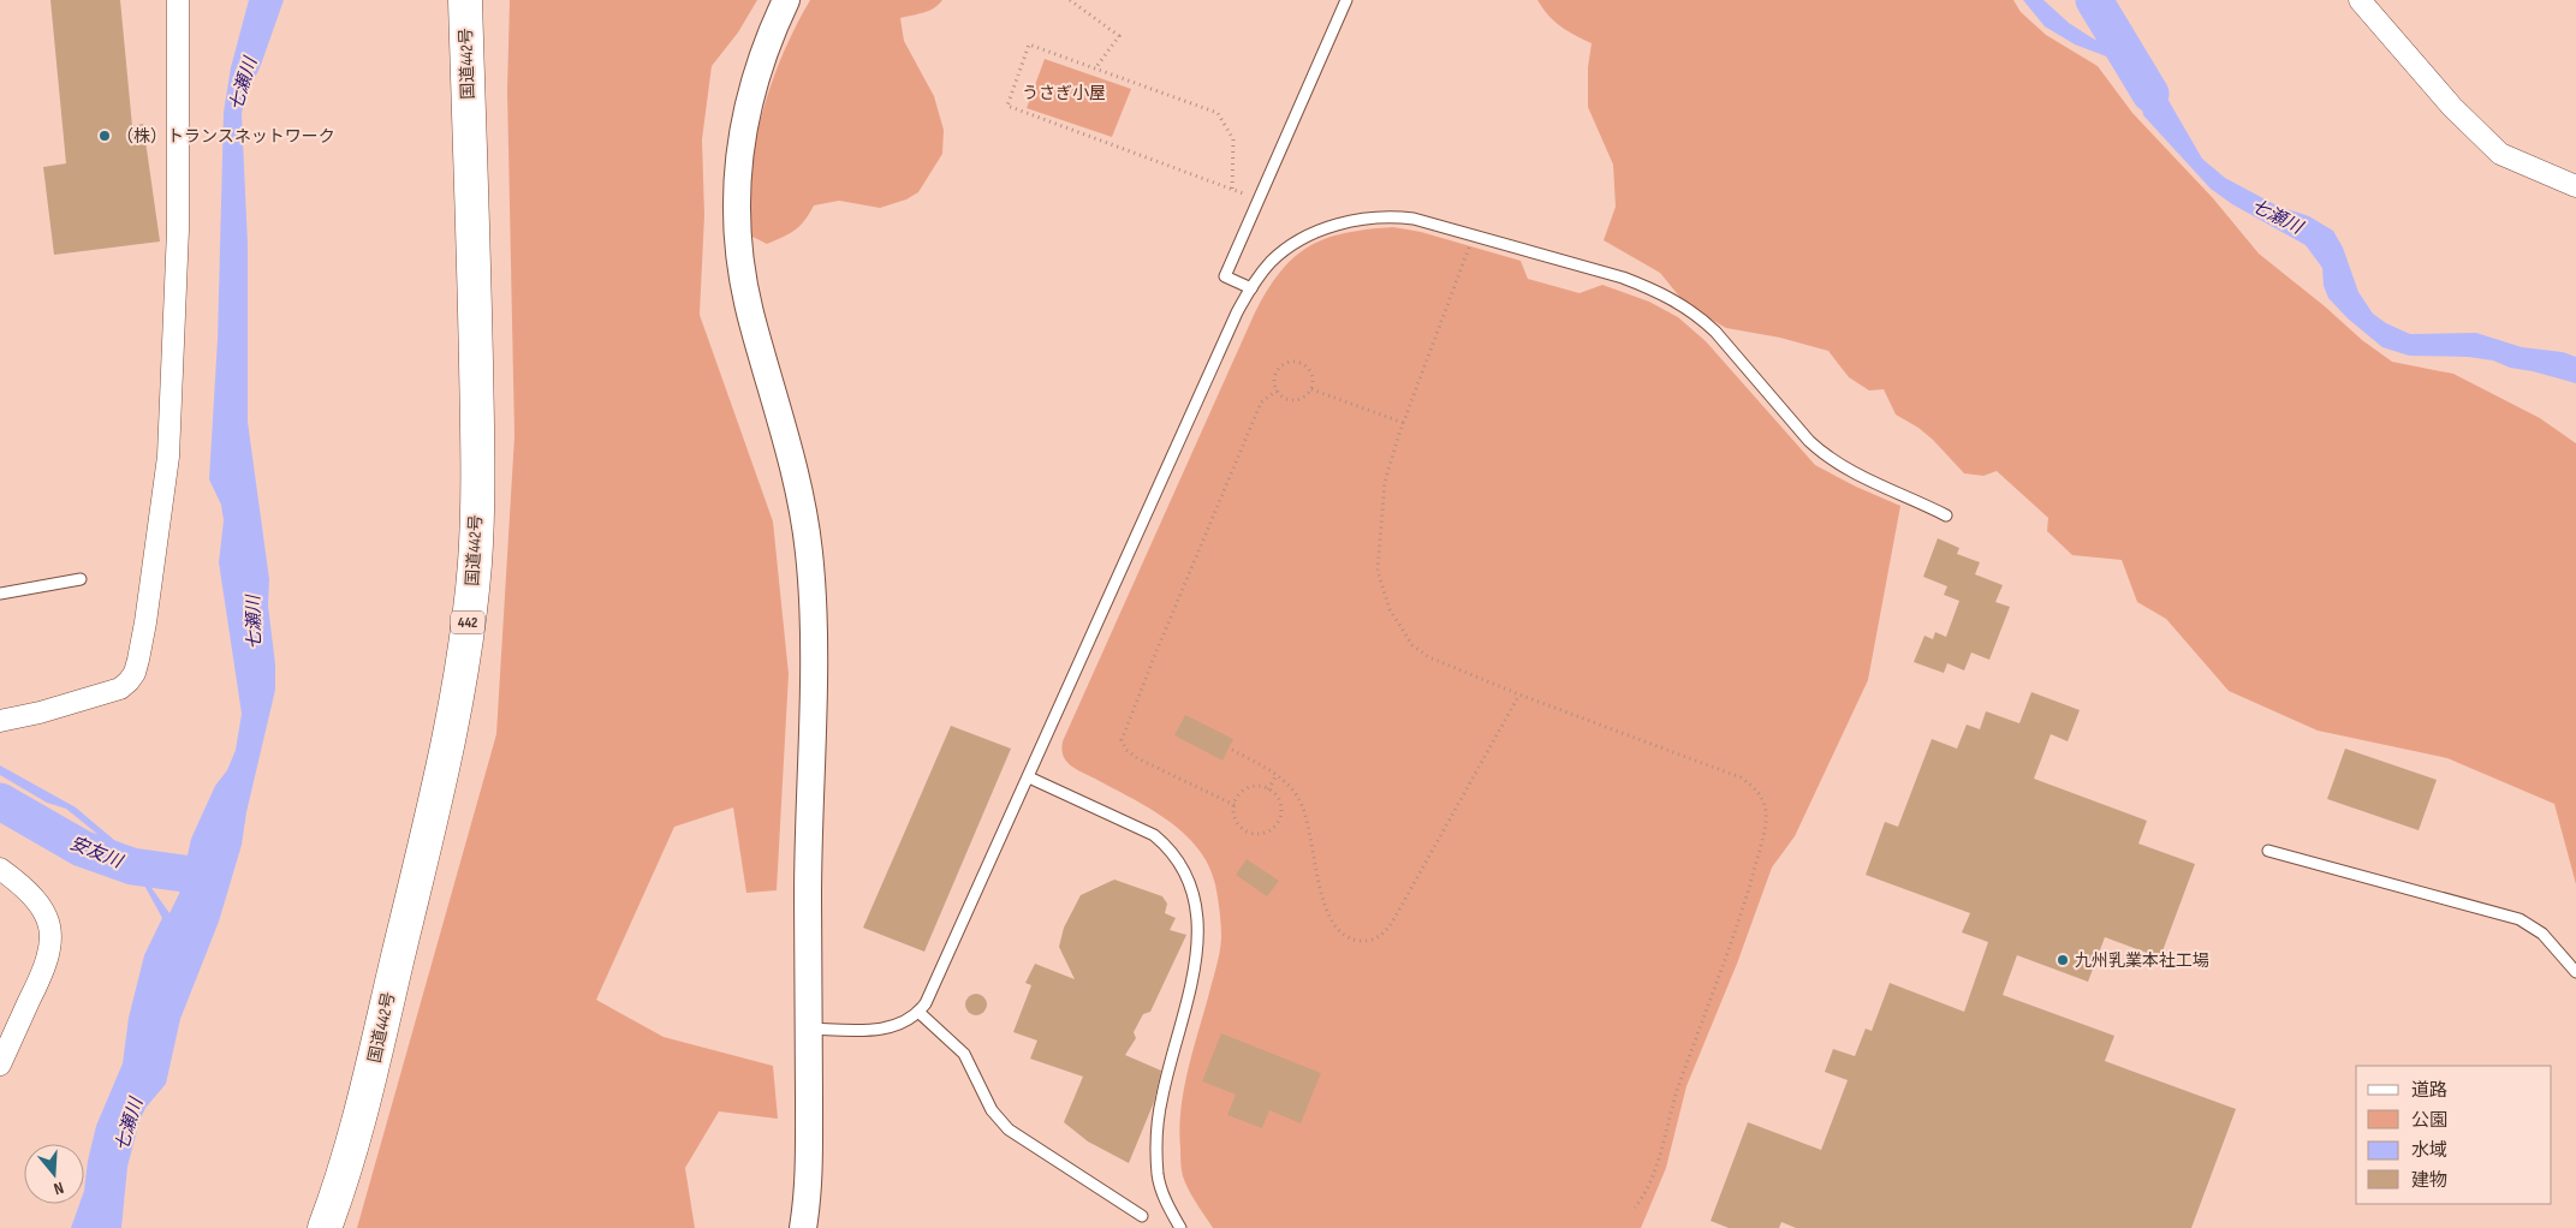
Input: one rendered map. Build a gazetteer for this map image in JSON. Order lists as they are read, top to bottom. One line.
{"streets":{"highway":["国道442号","442"]},"water":["七瀬川","安友川"],"parks":["うさぎ小屋"],"places":["（株）トランスネットワーク","九州乳業本社工場"],"legend":["道路","公園","水域","建物"],"north":"bottom"}
